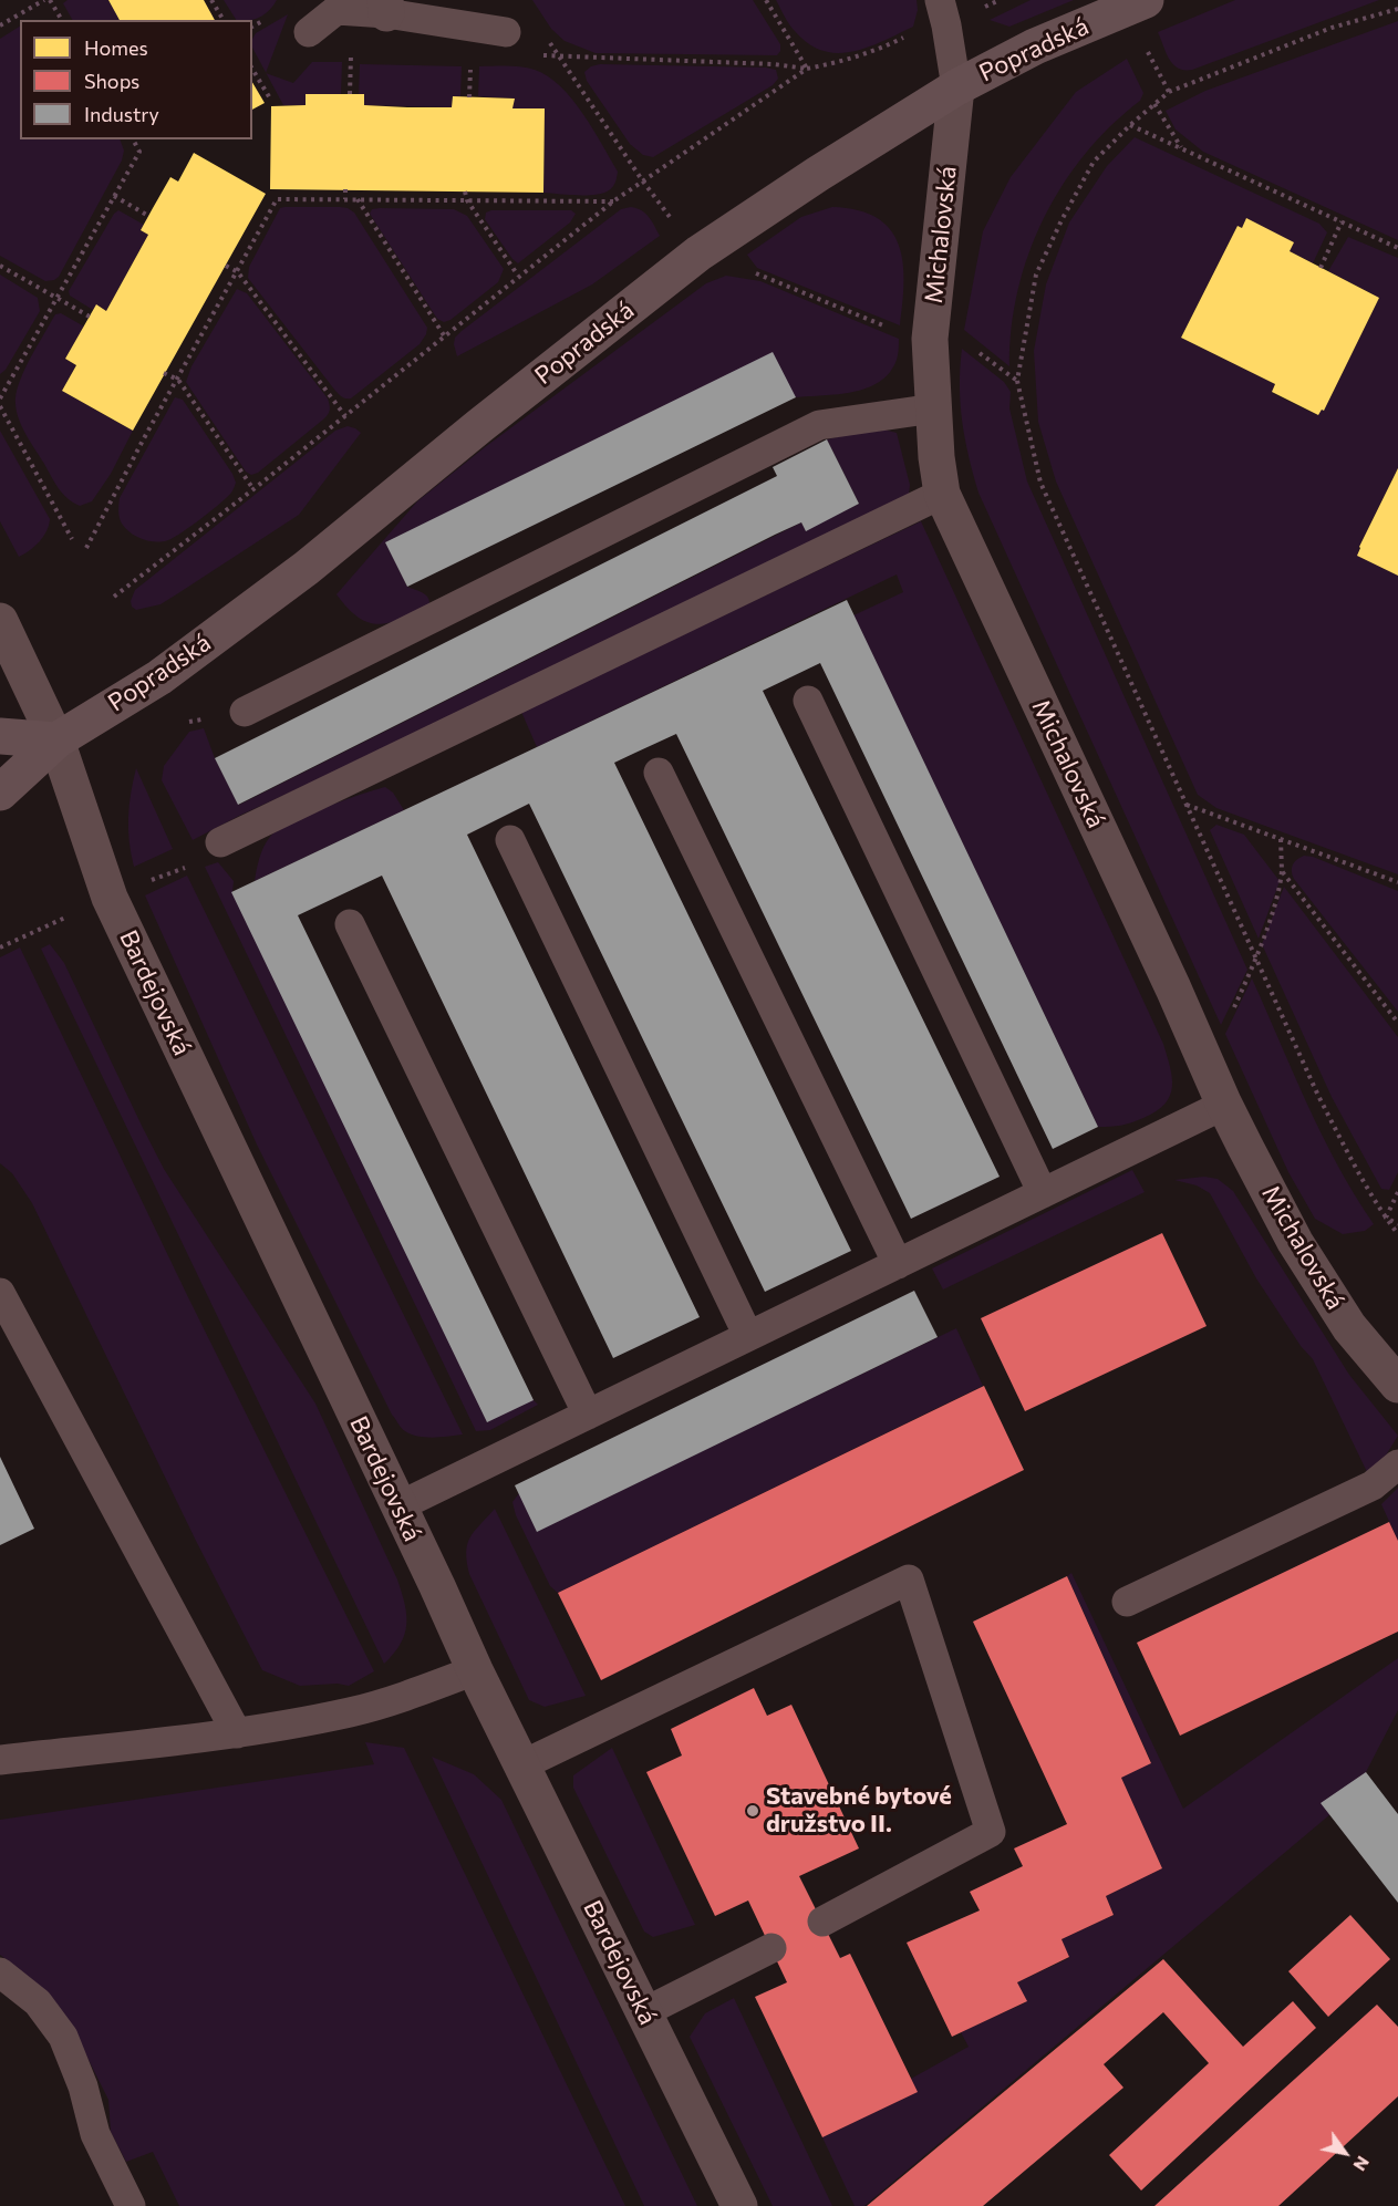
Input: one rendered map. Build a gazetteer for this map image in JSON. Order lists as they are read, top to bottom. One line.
{"streets":{"street":["Popradská","Michalovská","Bardejovská"]},"crossings":[["Popradská","Michalovská"],["Popradská","Bardejovská"]],"places":["Stavebné bytové družstvo II."],"legend":["Homes","Shops","Industry"],"north":"bottom right"}
